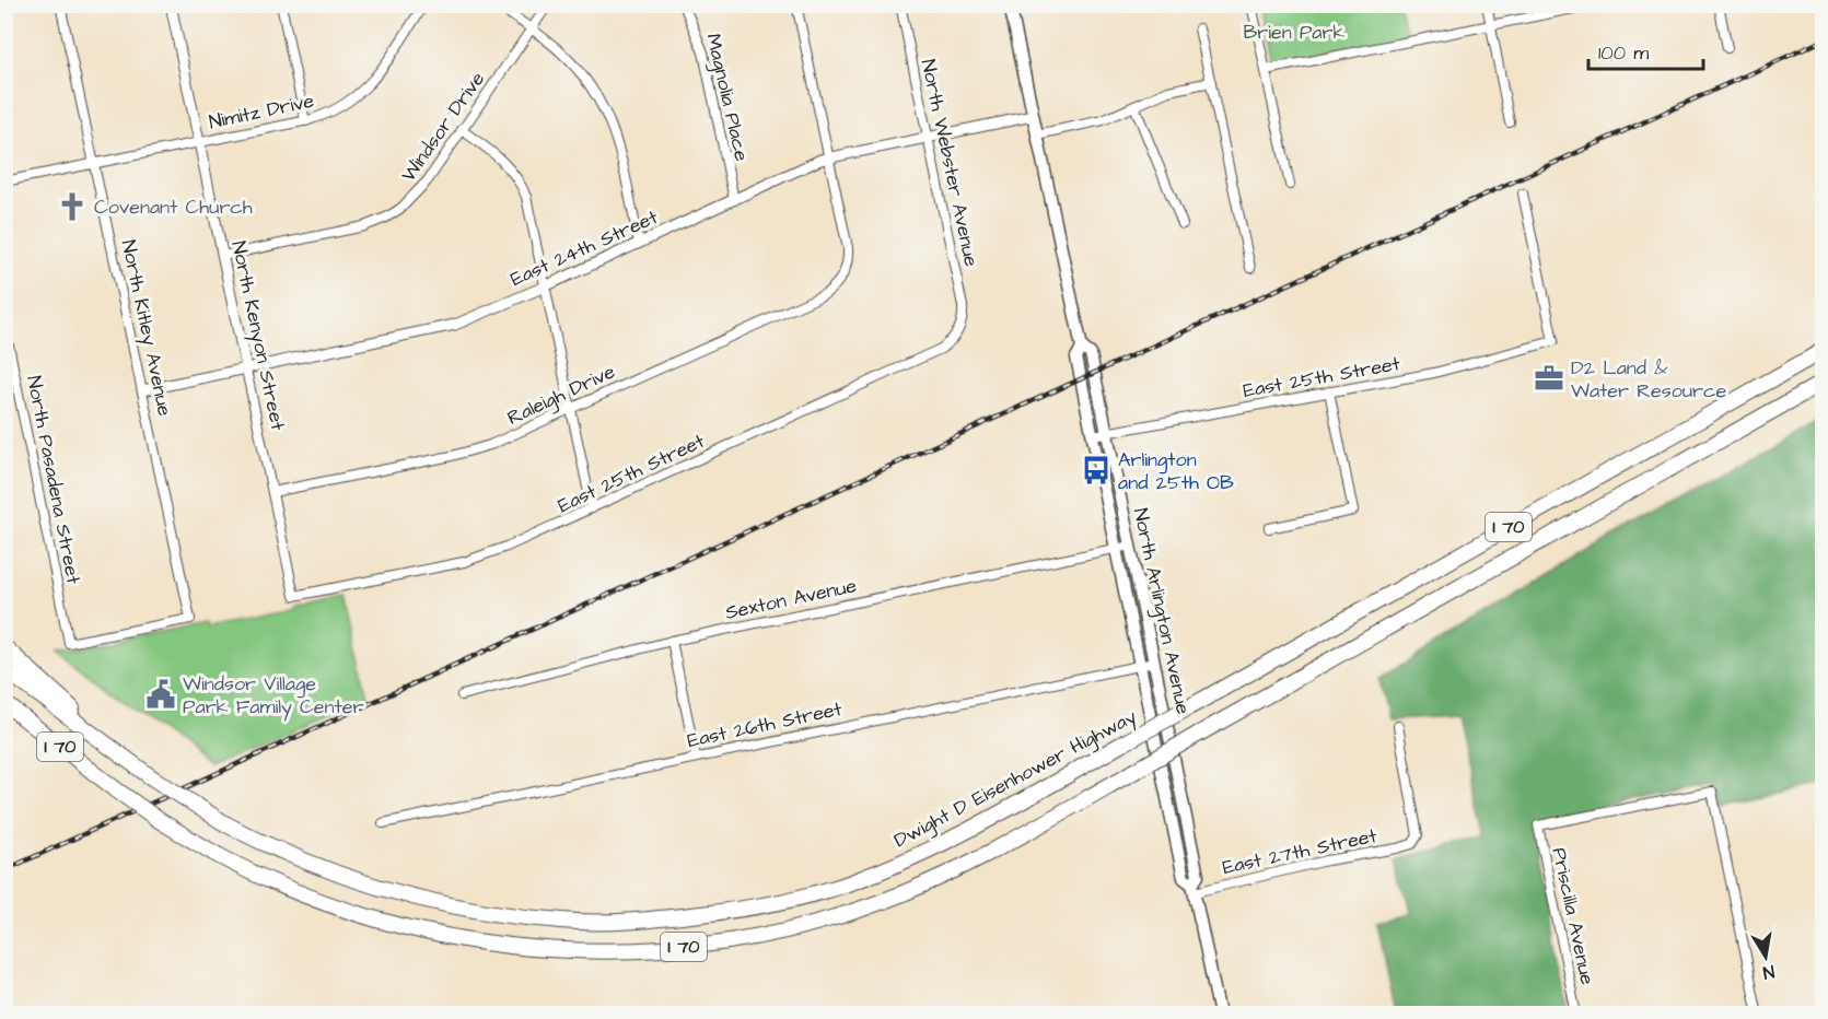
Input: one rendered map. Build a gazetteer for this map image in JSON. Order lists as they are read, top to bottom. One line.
{"streets":{"highway":["I 70","Dwight D Eisenhower Highway"],"main road":["North Arlington Avenue"],"street":["Magnolia Place","Nimitz Drive","Windsor Drive","North Webster Avenue","East 24th Street","North Kitley Avenue","North Kenyon Street","East 25th Street","Raleigh Drive","North Pasadena Street","Sexton Avenue","East 26th Street","East 27th Street","Priscilla Avenue"]},"crossings":[["Magnolia Place","East 24th Street"],["Nimitz Drive","North Kitley Avenue"],["Nimitz Drive","North Kenyon Street"],["Windsor Drive","North Kenyon Street"],["North Webster Avenue","East 24th Street"],["North Webster Avenue","East 25th Street"],["East 24th Street","North Kitley Avenue"],["East 24th Street","North Kenyon Street"],["East 24th Street","Raleigh Drive"],["East 24th Street","North Arlington Avenue"],["North Kitley Avenue","North Pasadena Street"],["North Kenyon Street","East 25th Street"],["North Kenyon Street","Raleigh Drive"],["East 25th Street","North Arlington Avenue"],["Sexton Avenue","North Arlington Avenue"],["North Arlington Avenue","East 26th Street"],["North Arlington Avenue","East 27th Street"]],"parks":["Brien Park"],"places":{"church":["Covenant Church"],"office":["D2 Land & Water Resource"],"bus stop":["Arlington and 25th OB"],"public building":["Windsor Village Park Family Center"]},"scale_bar":"100 m","north":"bottom"}
